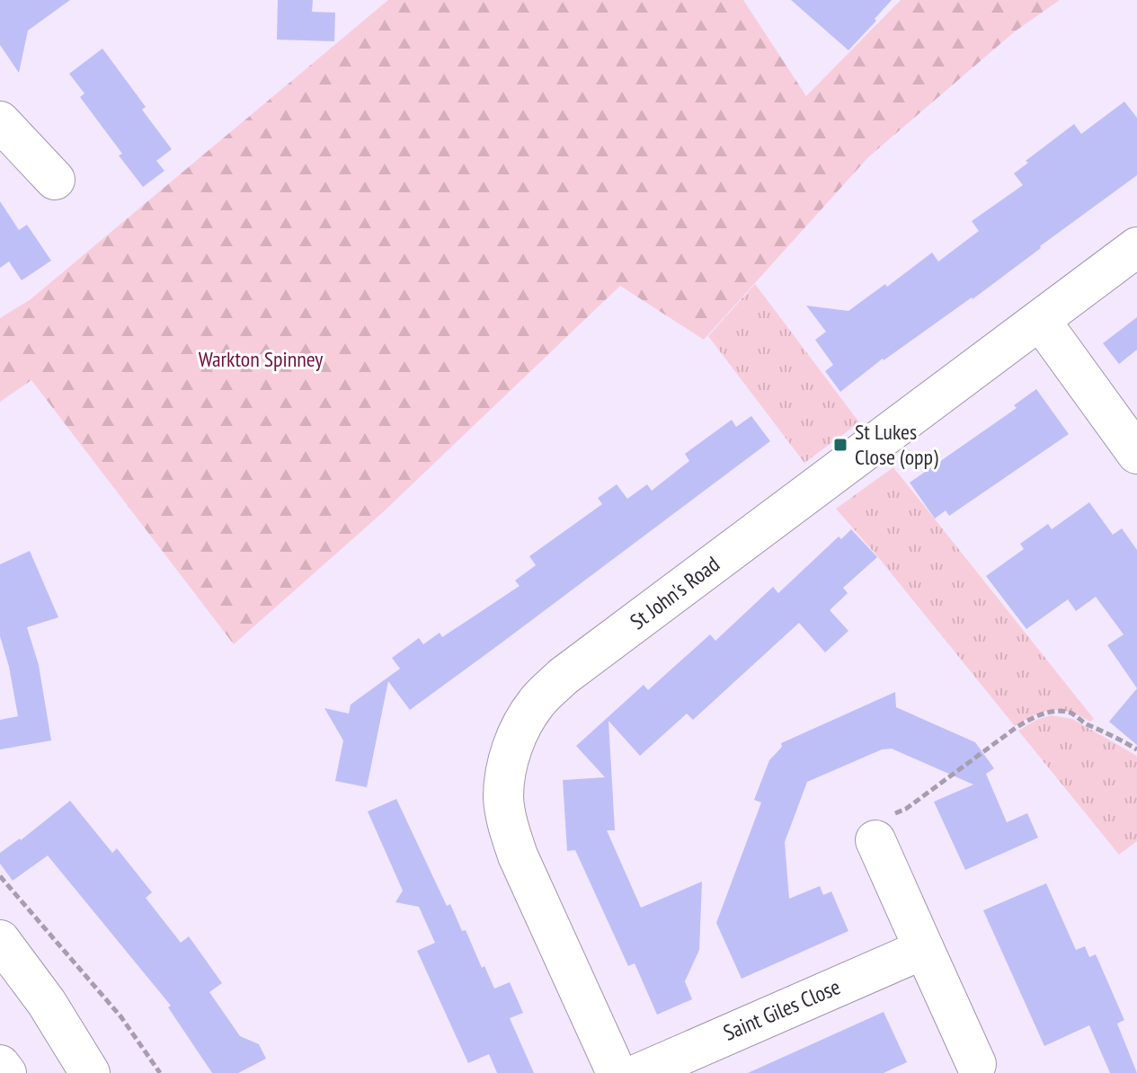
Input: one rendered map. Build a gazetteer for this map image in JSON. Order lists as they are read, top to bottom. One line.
{"streets":{"street":["St John's Road","Saint Giles Close"]},"parks":["Warkton Spinney"],"places":{"transit":["St Lukes Close (opp)"]}}
